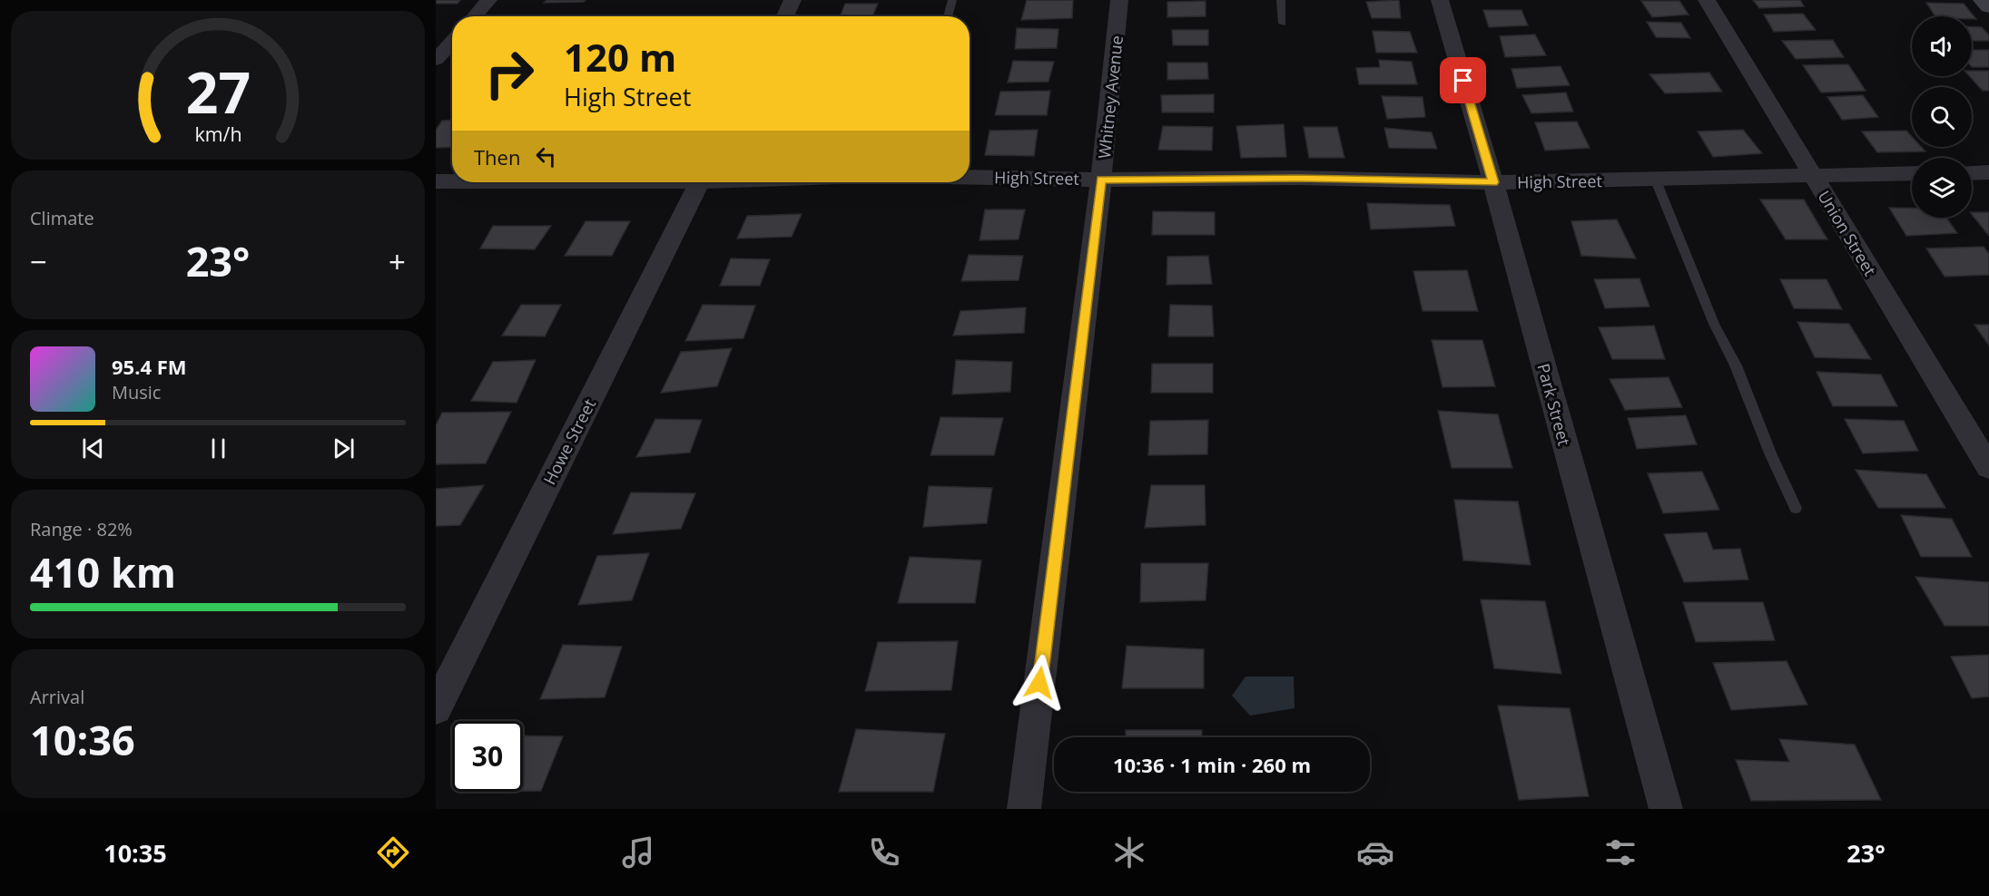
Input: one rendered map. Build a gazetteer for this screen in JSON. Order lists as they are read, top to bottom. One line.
{"streets":{"street":["Whitney Avenue","High Street","Union Street","Park Street","Howe Street"]},"crossings":[["Whitney Avenue","High Street"],["High Street","Union Street"],["High Street","Park Street"]],"page":{"turn":["120 m","High Street"],"then":"Then","tile":["Climate",["Range · 82%","410 km"],["Arrival","10:36"]],"heat":["−","23°","+"],"song":["95.4 FM","Music"],"limit":"30","trip":"10:36 · 1 min · 260 m","tabs":["10:35","23°"],"gauge":["27","km/h"]}}
